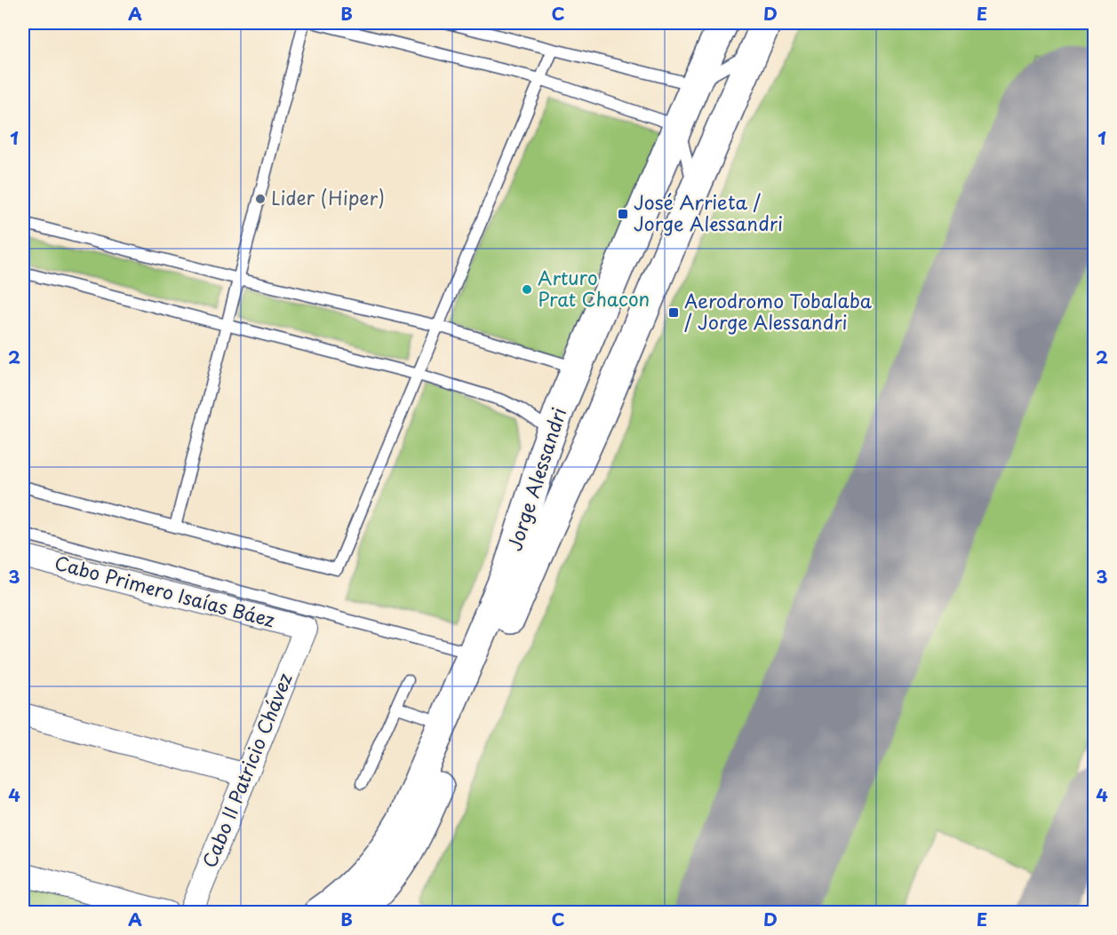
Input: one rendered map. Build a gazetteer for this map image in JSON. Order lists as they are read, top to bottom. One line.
{"streets":{"main road":["Jorge Alessandri"],"street":["Cabo Primero Isaías Báez","Cabo II Patricio Chávez"]},"crossings":[["Cabo Primero Isaías Báez","Cabo II Patricio Chávez"]],"places":{"other":["Lider (Hiper)","Arturo Prat Chacon"],"transit":["José Arrieta / Jorge Alessandri","Aerodromo Tobalaba / Jorge Alessandri"]},"grid":{"columns":["A","B","C","D","E"],"rows":["1","2","3","4"]}}
